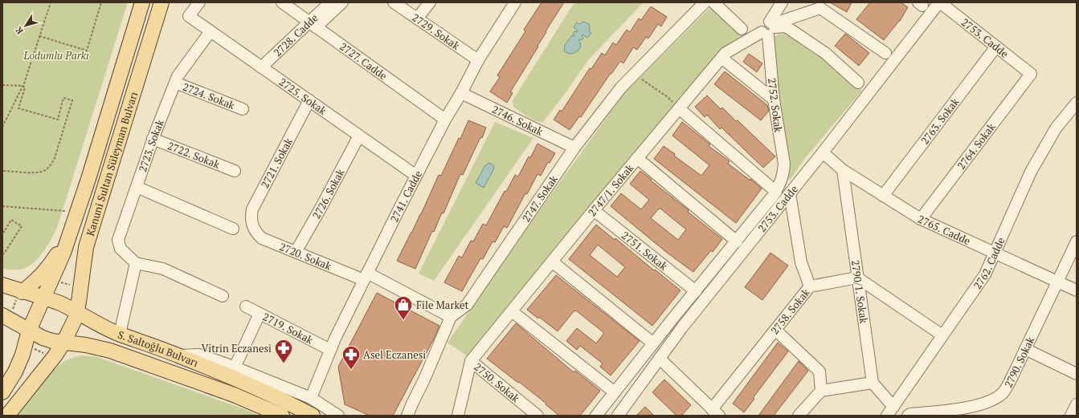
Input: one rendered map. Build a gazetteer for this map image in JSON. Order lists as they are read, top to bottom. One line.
{"streets":{"main road":["Kanuni Sultan Süleyman Bulvarı","S. Saltoğlu Bulvarı"],"street":["2729. Sokak","2728. Cadde","2753. Cadde","2727. Cadde","2724. Sokak","2725. Sokak","2752. Sokak","2746. Sokak","2763. Sokak","2723. Sokak","2764. Sokak","2722. Sokak","2721. Sokak","2747/1. Sokak","2726. Sokak","2741. Cadde","2747. Sokak","2765. Cadde","2751. Sokak","2720. Sokak","2762. Cadde","2790/1. Sokak","2758. Sokak","2719. Sokak","2790. Sokak","2750. Sokak"]},"crossings":[["2729. Sokak","2741. Cadde"],["2728. Cadde","2727. Cadde"],["2728. Cadde","2725. Sokak"],["2753. Cadde","2763. Sokak"],["2753. Cadde","2764. Sokak"],["2753. Cadde","2765. Cadde"],["2727. Cadde","2741. Cadde"],["2724. Sokak","2723. Sokak"],["2725. Sokak","2723. Sokak"],["2725. Sokak","2721. Sokak"],["2725. Sokak","2726. Sokak"],["2725. Sokak","2741. Cadde"],["2752. Sokak","2747/1. Sokak"],["2746. Sokak","2741. Cadde"],["2746. Sokak","2747. Sokak"],["2763. Sokak","2765. Cadde"],["2723. Sokak","2722. Sokak"],["2764. Sokak","2765. Cadde"],["2721. Sokak","2720. Sokak"],["Kanuni Sultan Süleyman Bulvarı","S. Saltoğlu Bulvarı"],["2747/1. Sokak","2751. Sokak"],["2747/1. Sokak","2750. Sokak"],["2726. Sokak","2720. Sokak"],["2741. Cadde","2720. Sokak"],["2741. Cadde","2719. Sokak"],["2747. Sokak","2720. Sokak"],["2765. Cadde","2762. Cadde"],["2765. Cadde","2790/1. Sokak"],["2765. Cadde","2790. Sokak"],["2790/1. Sokak","2758. Sokak"]],"parks":["Lodumlu Parkı"],"places":{"shop":["File Market"],"pharmacy":["Vitrin Eczanesi","Asel Eczanesi"]},"north":"bottom left"}
